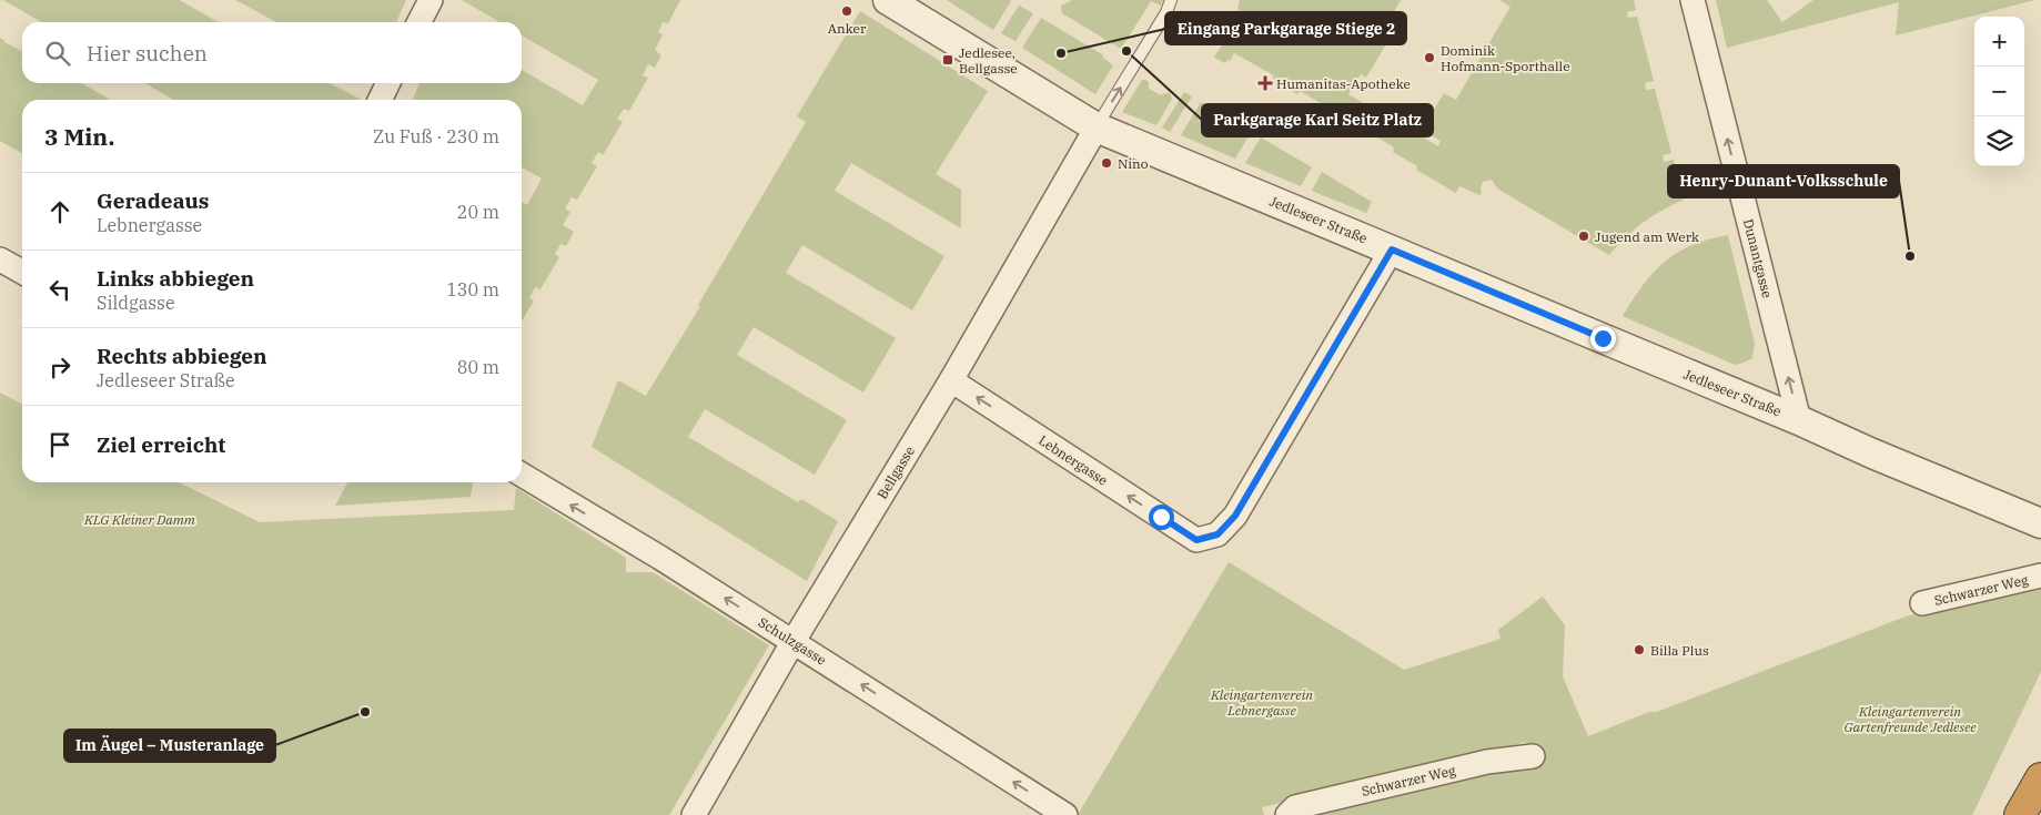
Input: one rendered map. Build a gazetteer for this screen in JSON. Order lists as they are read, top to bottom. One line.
{"streets":{"street":["Jedleseer Straße","Dunantgasse","Lebnergasse","Bellgasse","Schwarzer Weg","Schulzgasse"]},"crossings":[["Jedleseer Straße","Dunantgasse"],["Jedleseer Straße","Lebnergasse"],["Jedleseer Straße","Bellgasse"],["Lebnergasse","Bellgasse"],["Bellgasse","Schulzgasse"]],"one_way":["Dunantgasse","Schulzgasse"],"parks":["KLG Kleiner Damm","Kleingartenverein Lebnergasse","Kleingartenverein Gartenfreunde Jedlesee"],"places":{"other":["Anker","Parkgarage Karl Seitz Platz","Eingang Parkgarage Stiege 2","Dominik Hofmann-Sporthalle","Nino","Jugend am Werk","Henry-Dunant-Volksschule","Billa Plus","Im Äugel – Musteranlage"],"transit":["Jedlesee, Bellgasse"],"health":["Humanitas-Apotheke"]},"page":{"map_buttons":["+","−"],"search":"Hier suchen","heading":["3 Min.","Zu Fuß · 230 m"],"list":[["Geradeaus","Lebnergasse","20 m"],["Links abbiegen","Sildgasse","130 m"],["Rechts abbiegen","Jedleseer Straße","80 m"],"Ziel erreicht"]}}
